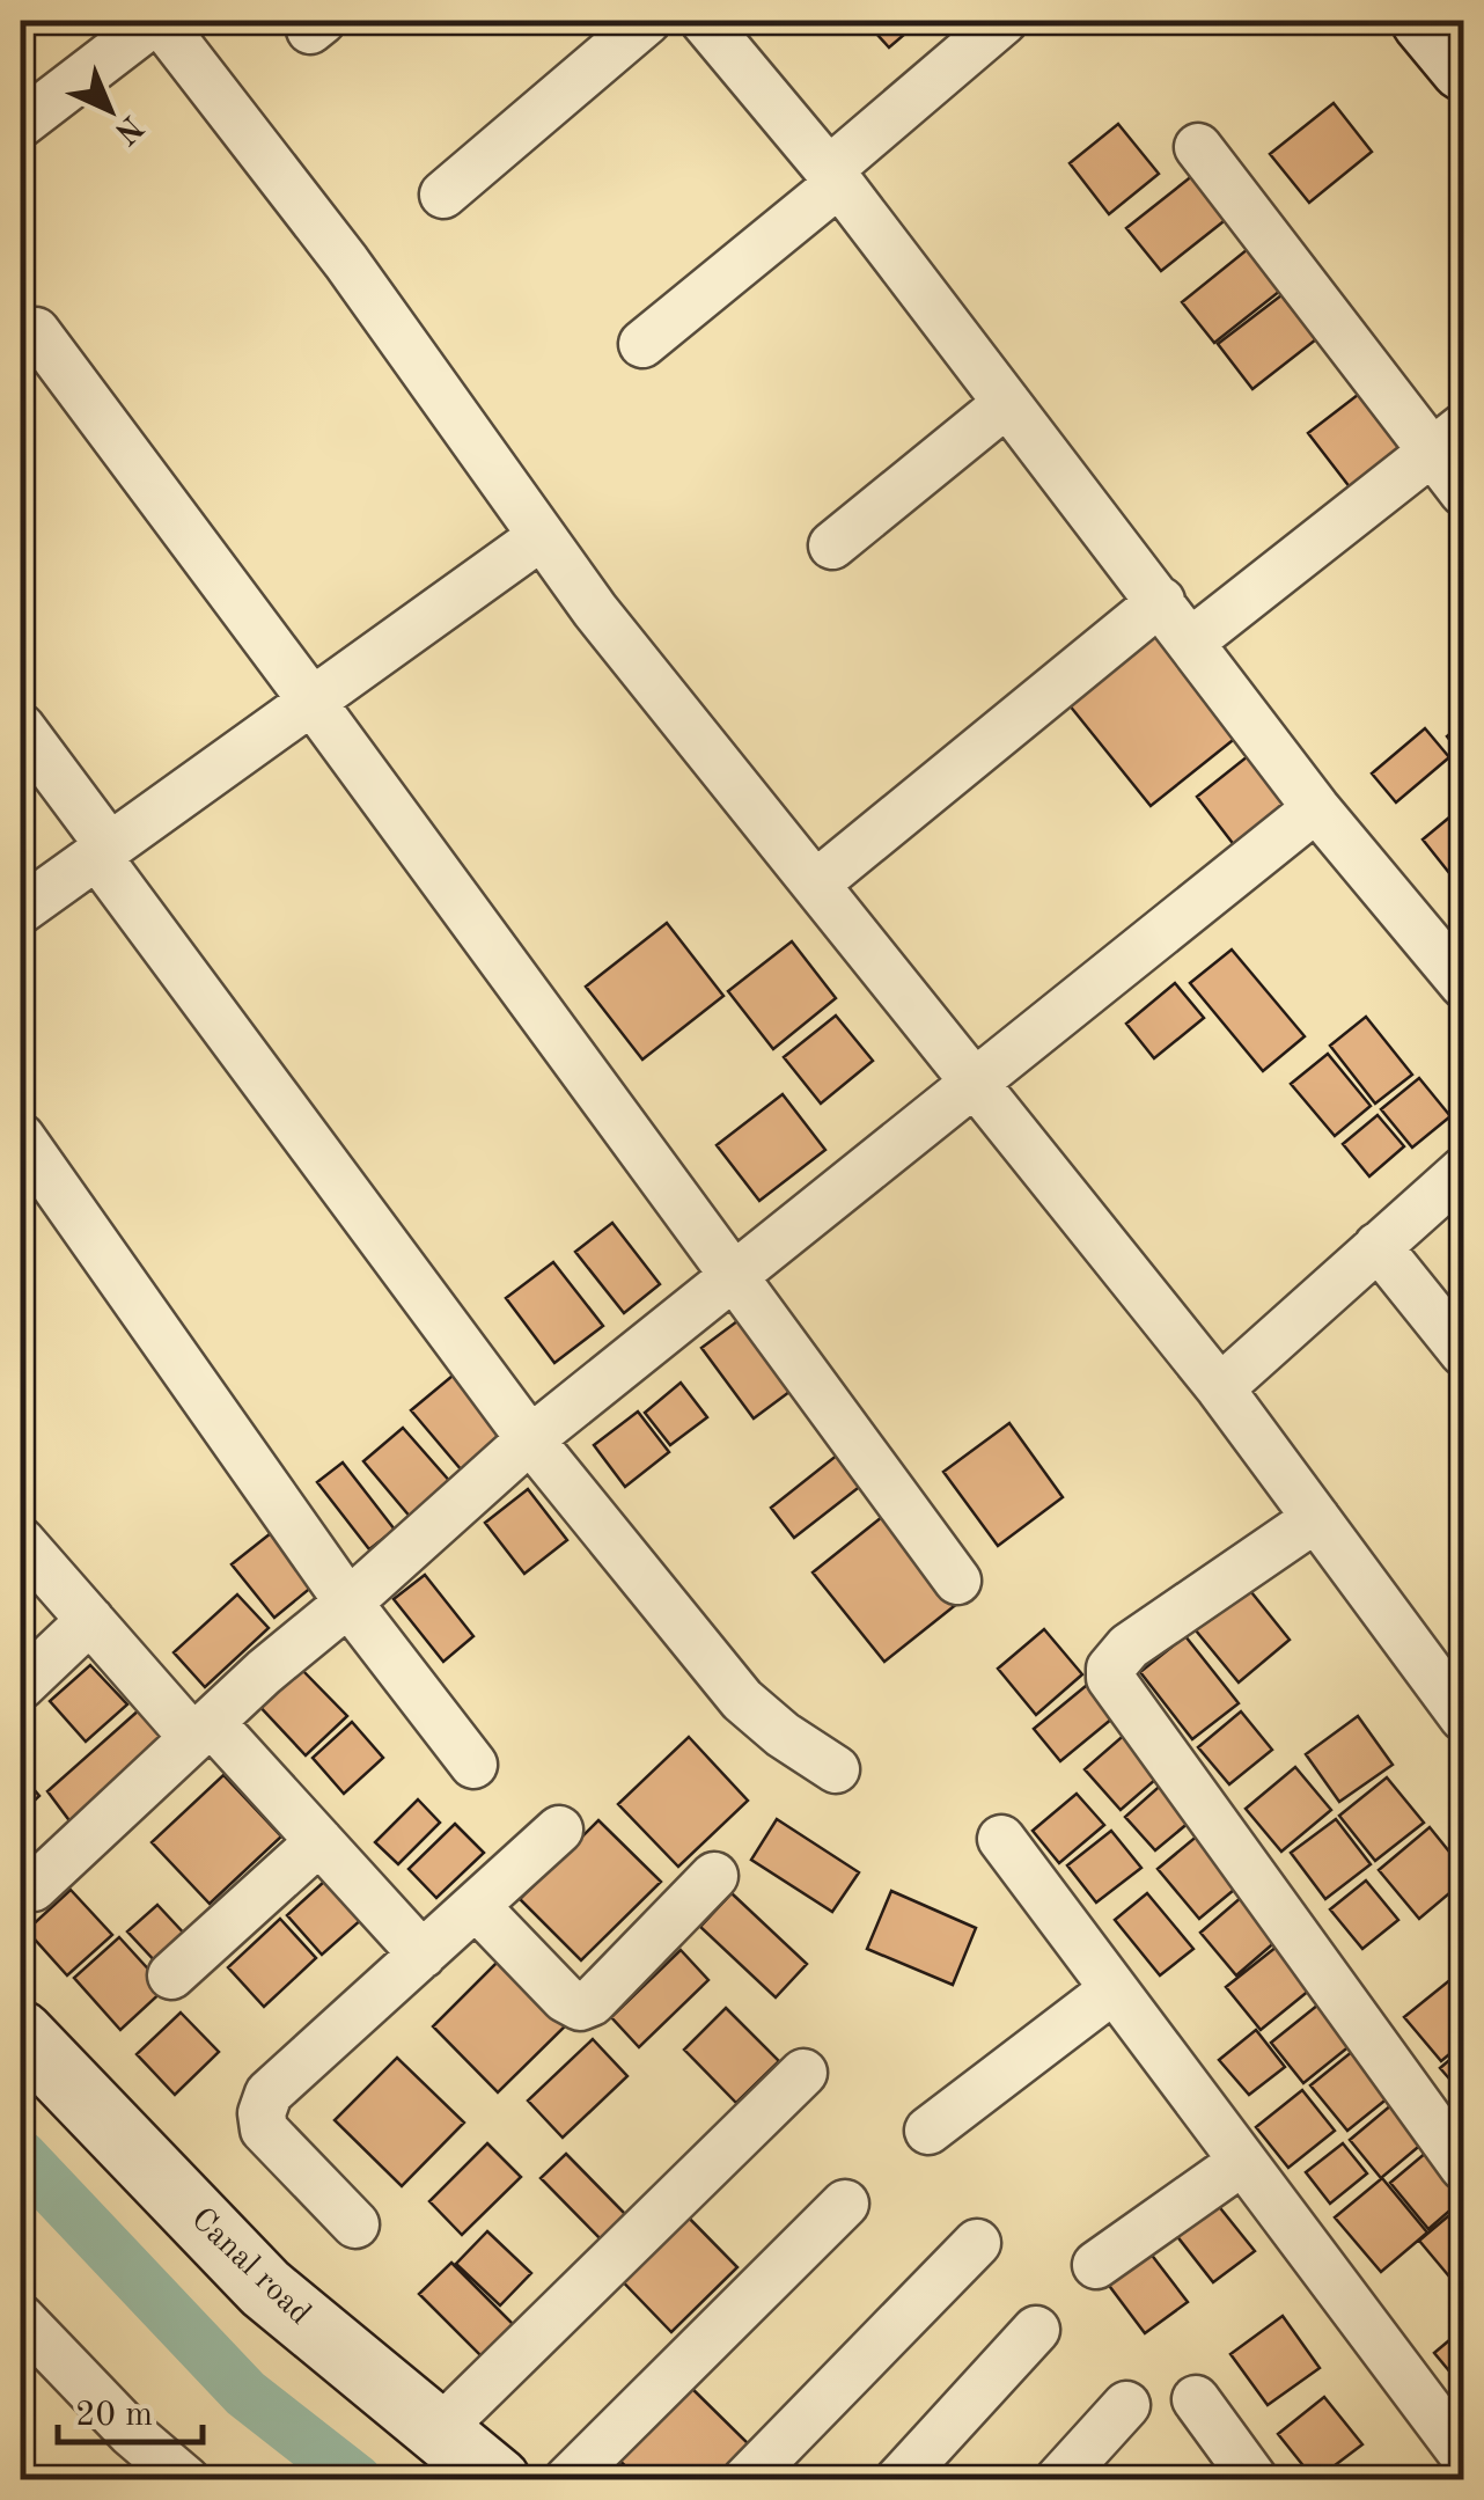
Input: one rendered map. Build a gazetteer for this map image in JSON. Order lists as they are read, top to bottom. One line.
{"streets":{"street":["Canal road"]},"scale_bar":"20 m","north":"bottom right"}
